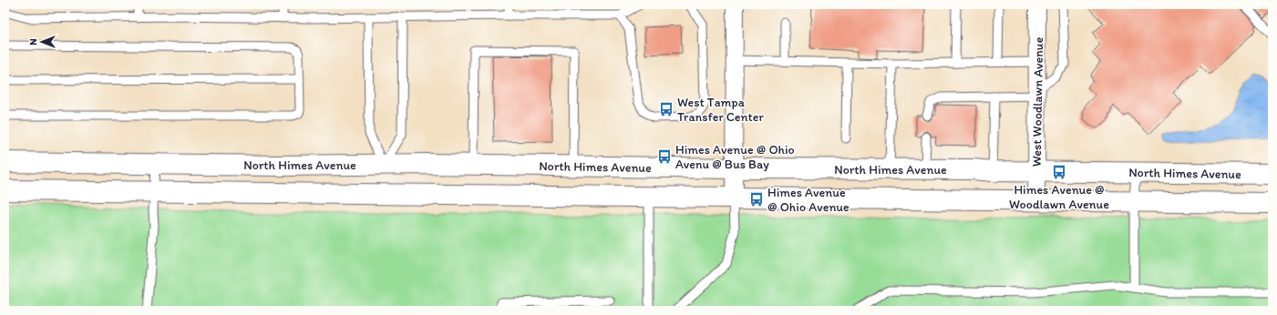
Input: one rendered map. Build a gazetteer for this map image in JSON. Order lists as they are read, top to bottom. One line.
{"streets":{"street":["West Woodlawn Avenue","North Himes Avenue"]},"crossings":[["West Woodlawn Avenue","North Himes Avenue"]],"places":{"bus stop":["West Tampa Transfer Center","Himes Avenue @ Ohio Avenu @ Bus Bay","Himes Avenue @ Woodlawn Avenue","Himes Avenue @ Ohio Avenue"]},"north":"left"}
